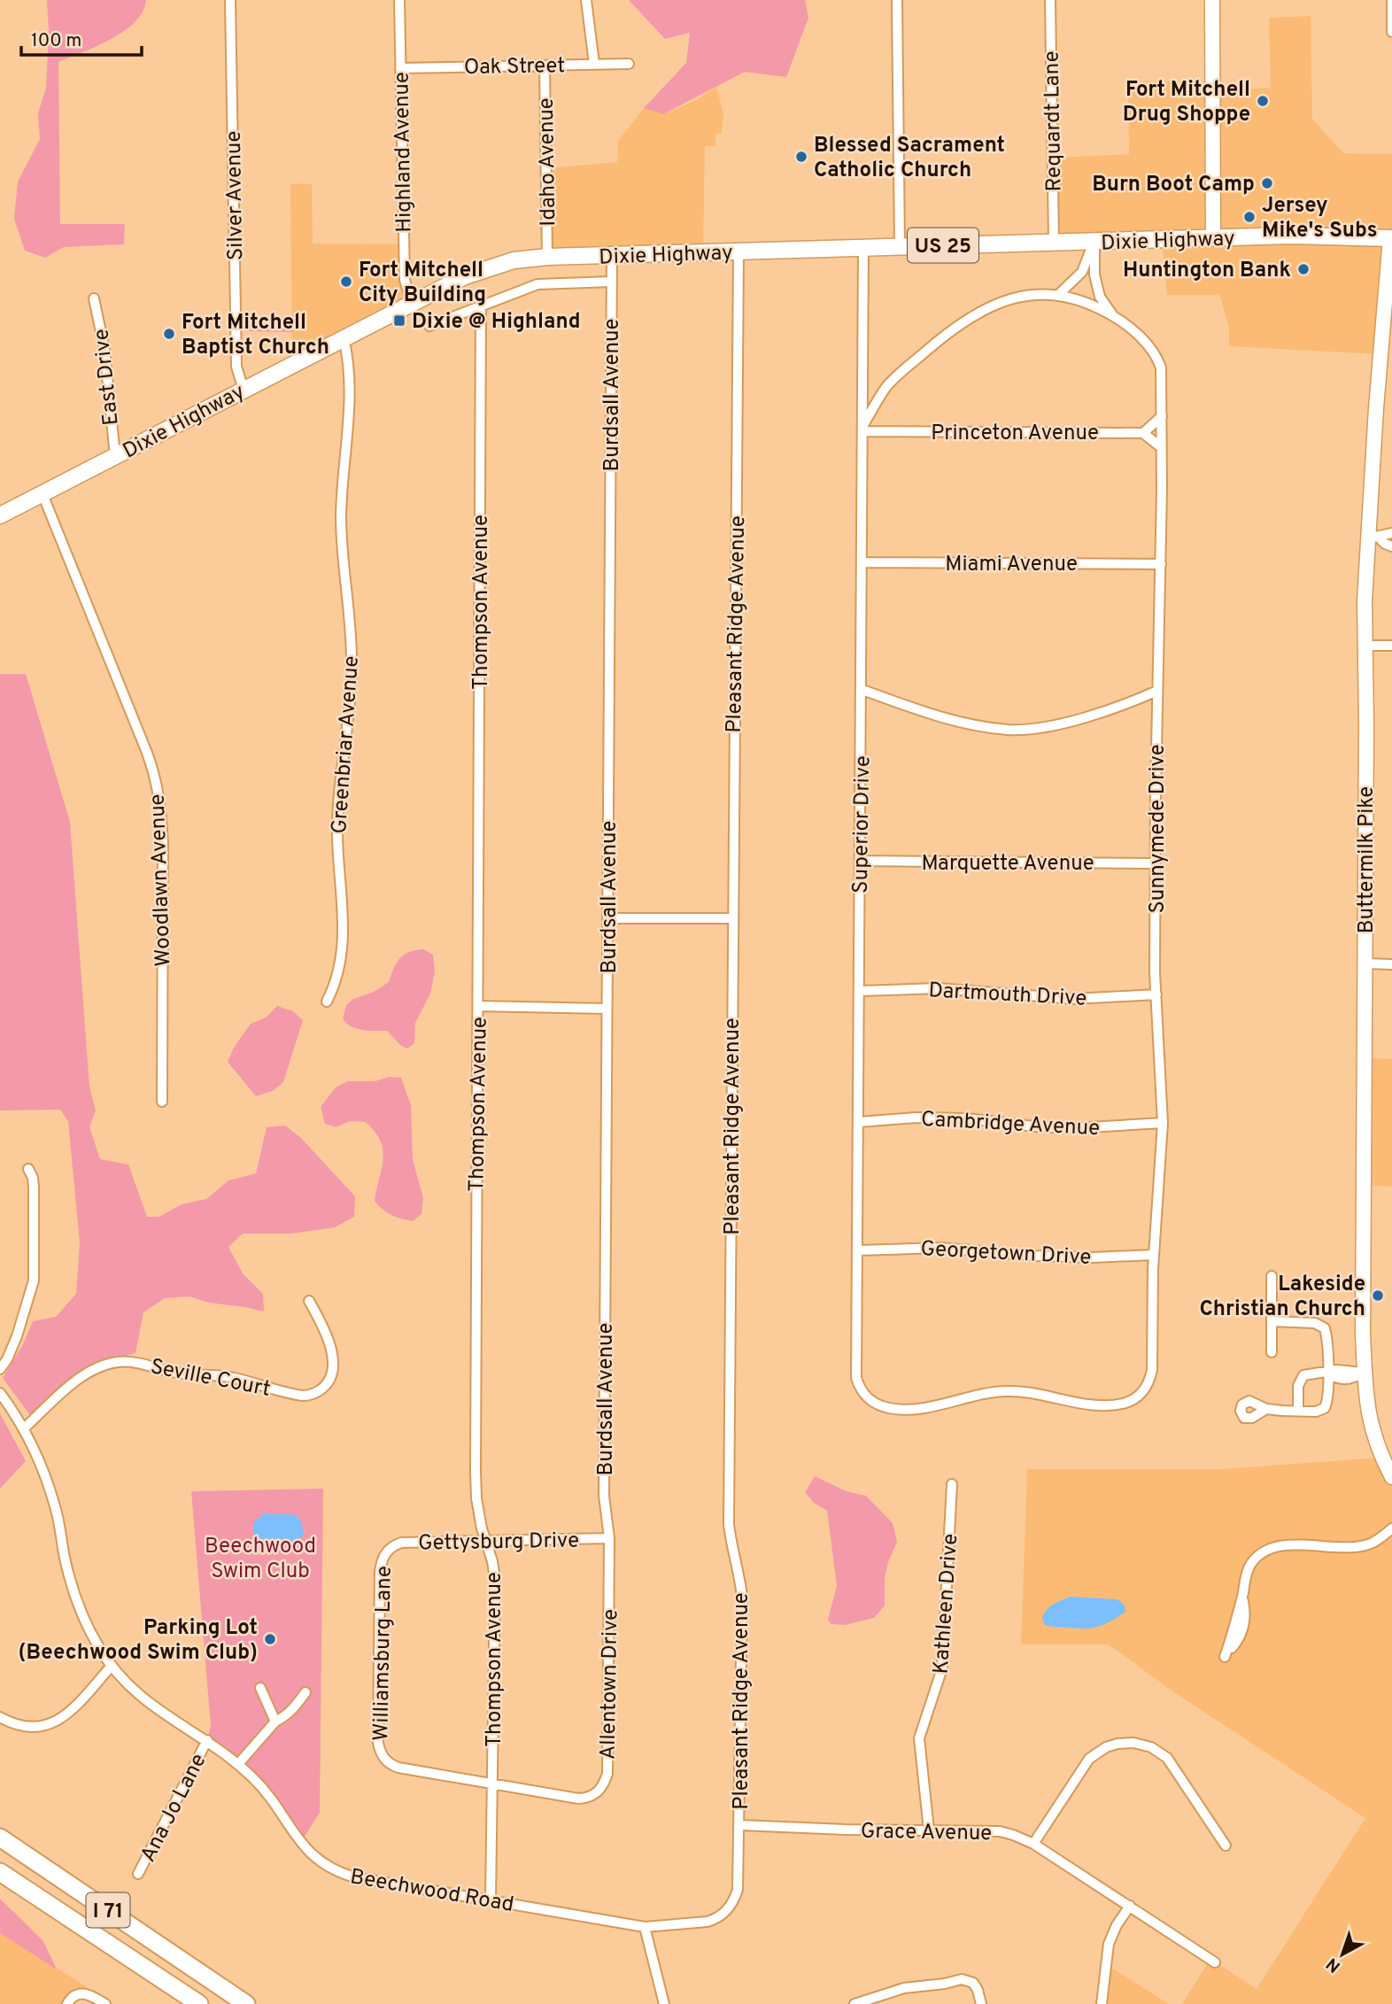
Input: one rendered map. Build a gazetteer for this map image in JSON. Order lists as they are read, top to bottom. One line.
{"streets":{"highway":["I 71"],"main road":["Dixie Highway","US 25","Buttermilk Pike"],"street":["Oak Street","Requardt Lane","Highland Avenue","Idaho Avenue","Silver Avenue","East Drive","Burdsall Avenue","Princeton Avenue","Miami Avenue","Thompson Avenue","Pleasant Ridge Avenue","Greenbriar Avenue","Superior Drive","Sunnymede Drive","Marquette Avenue","Woodlawn Avenue","Dartmouth Drive","Cambridge Avenue","Georgetown Drive","Seville Court","Gettysburg Drive","Kathleen Drive","Williamsburg Lane","Allentown Drive","Ana Jo Lane","Grace Avenue","Beechwood Road"]},"crossings":[["Oak Street","Highland Avenue"],["Oak Street","Idaho Avenue"],["Requardt Lane","Dixie Highway"],["Highland Avenue","Dixie Highway"],["Idaho Avenue","Dixie Highway"],["Silver Avenue","Dixie Highway"],["Dixie Highway","East Drive"],["Dixie Highway","Burdsall Avenue"],["Dixie Highway","Pleasant Ridge Avenue"],["Dixie Highway","Greenbriar Avenue"],["Dixie Highway","Superior Drive"],["Dixie Highway","Buttermilk Pike"],["Dixie Highway","Woodlawn Avenue"],["Burdsall Avenue","Gettysburg Drive"],["Burdsall Avenue","Allentown Drive"],["Princeton Avenue","Superior Drive"],["Princeton Avenue","Sunnymede Drive"],["Miami Avenue","Superior Drive"],["Miami Avenue","Sunnymede Drive"],["Thompson Avenue","Gettysburg Drive"],["Thompson Avenue","Allentown Drive"],["Thompson Avenue","Beechwood Road"],["Pleasant Ridge Avenue","Grace Avenue"],["Pleasant Ridge Avenue","Beechwood Road"],["Superior Drive","Sunnymede Drive"],["Superior Drive","Marquette Avenue"],["Superior Drive","Dartmouth Drive"],["Superior Drive","Cambridge Avenue"],["Superior Drive","Georgetown Drive"],["Sunnymede Drive","Marquette Avenue"],["Sunnymede Drive","Dartmouth Drive"],["Sunnymede Drive","Cambridge Avenue"],["Sunnymede Drive","Georgetown Drive"],["Seville Court","Beechwood Road"],["Gettysburg Drive","Williamsburg Lane"],["Gettysburg Drive","Allentown Drive"],["Kathleen Drive","Grace Avenue"],["Williamsburg Lane","Allentown Drive"],["Ana Jo Lane","Beechwood Road"]],"parks":["Beechwood Swim Club"],"places":{"other":["Fort Mitchell Drug Shoppe","Blessed Sacrament Catholic Church","Burn Boot Camp","Jersey Mike's Subs","Huntington Bank","Fort Mitchell City Building","Fort Mitchell Baptist Church","Lakeside Christian Church","Parking Lot (Beechwood Swim Club)"],"transit":["Dixie @ Highland"]},"scale_bar":"100 m","north":"bottom left"}
